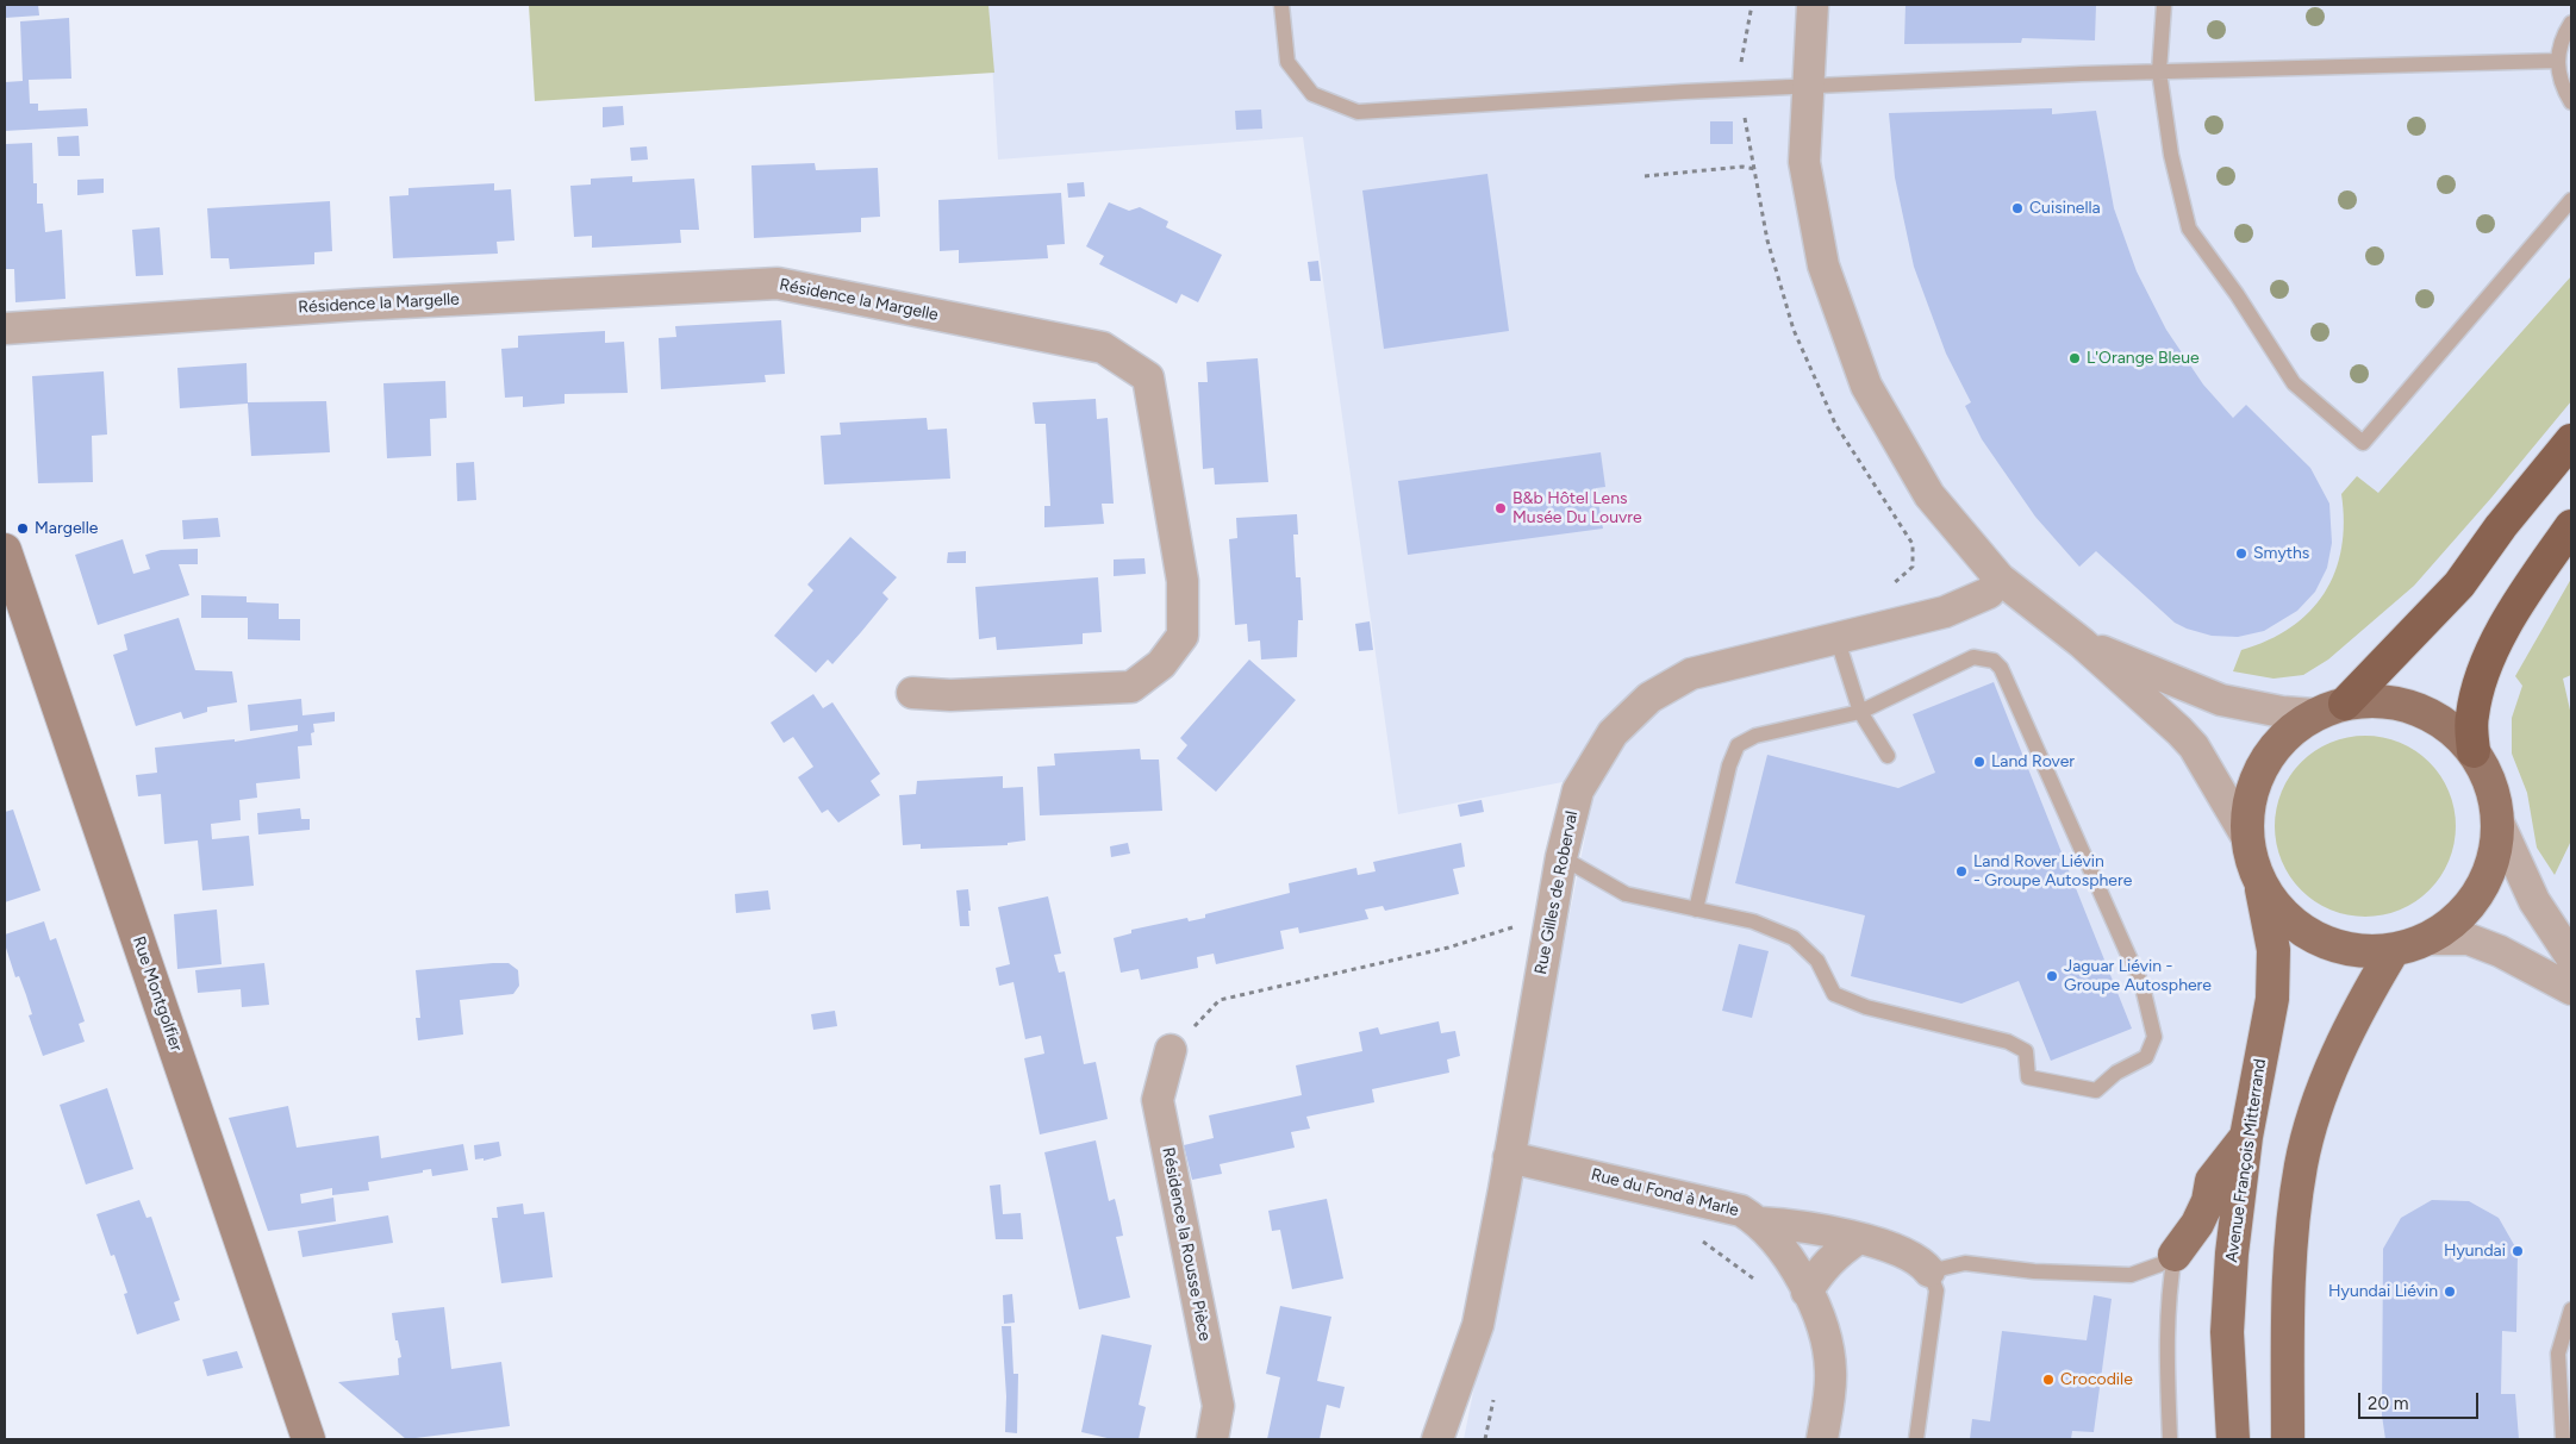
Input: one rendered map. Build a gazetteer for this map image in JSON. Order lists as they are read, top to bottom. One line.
{"streets":{"main road":["Avenue François Mitterrand"],"street":["Résidence la Margelle","Rue Gilles de Roberval","Rue Montgolfier","Rue du Fond à Marle","Résidence la Rousse Pièce"]},"crossings":[["Rue Gilles de Roberval","Rue du Fond à Marle"]],"places":["Cuisinella","L'Orange Bleue","B&b Hôtel Lens Musée Du Louvre","Margelle","Smyths","Land Rover","Land Rover Liévin - Groupe Autosphere","Jaguar Liévin - Groupe Autosphere","Hyundai","Hyundai Liévin","Crocodile"],"scale_bar":"20 m"}
